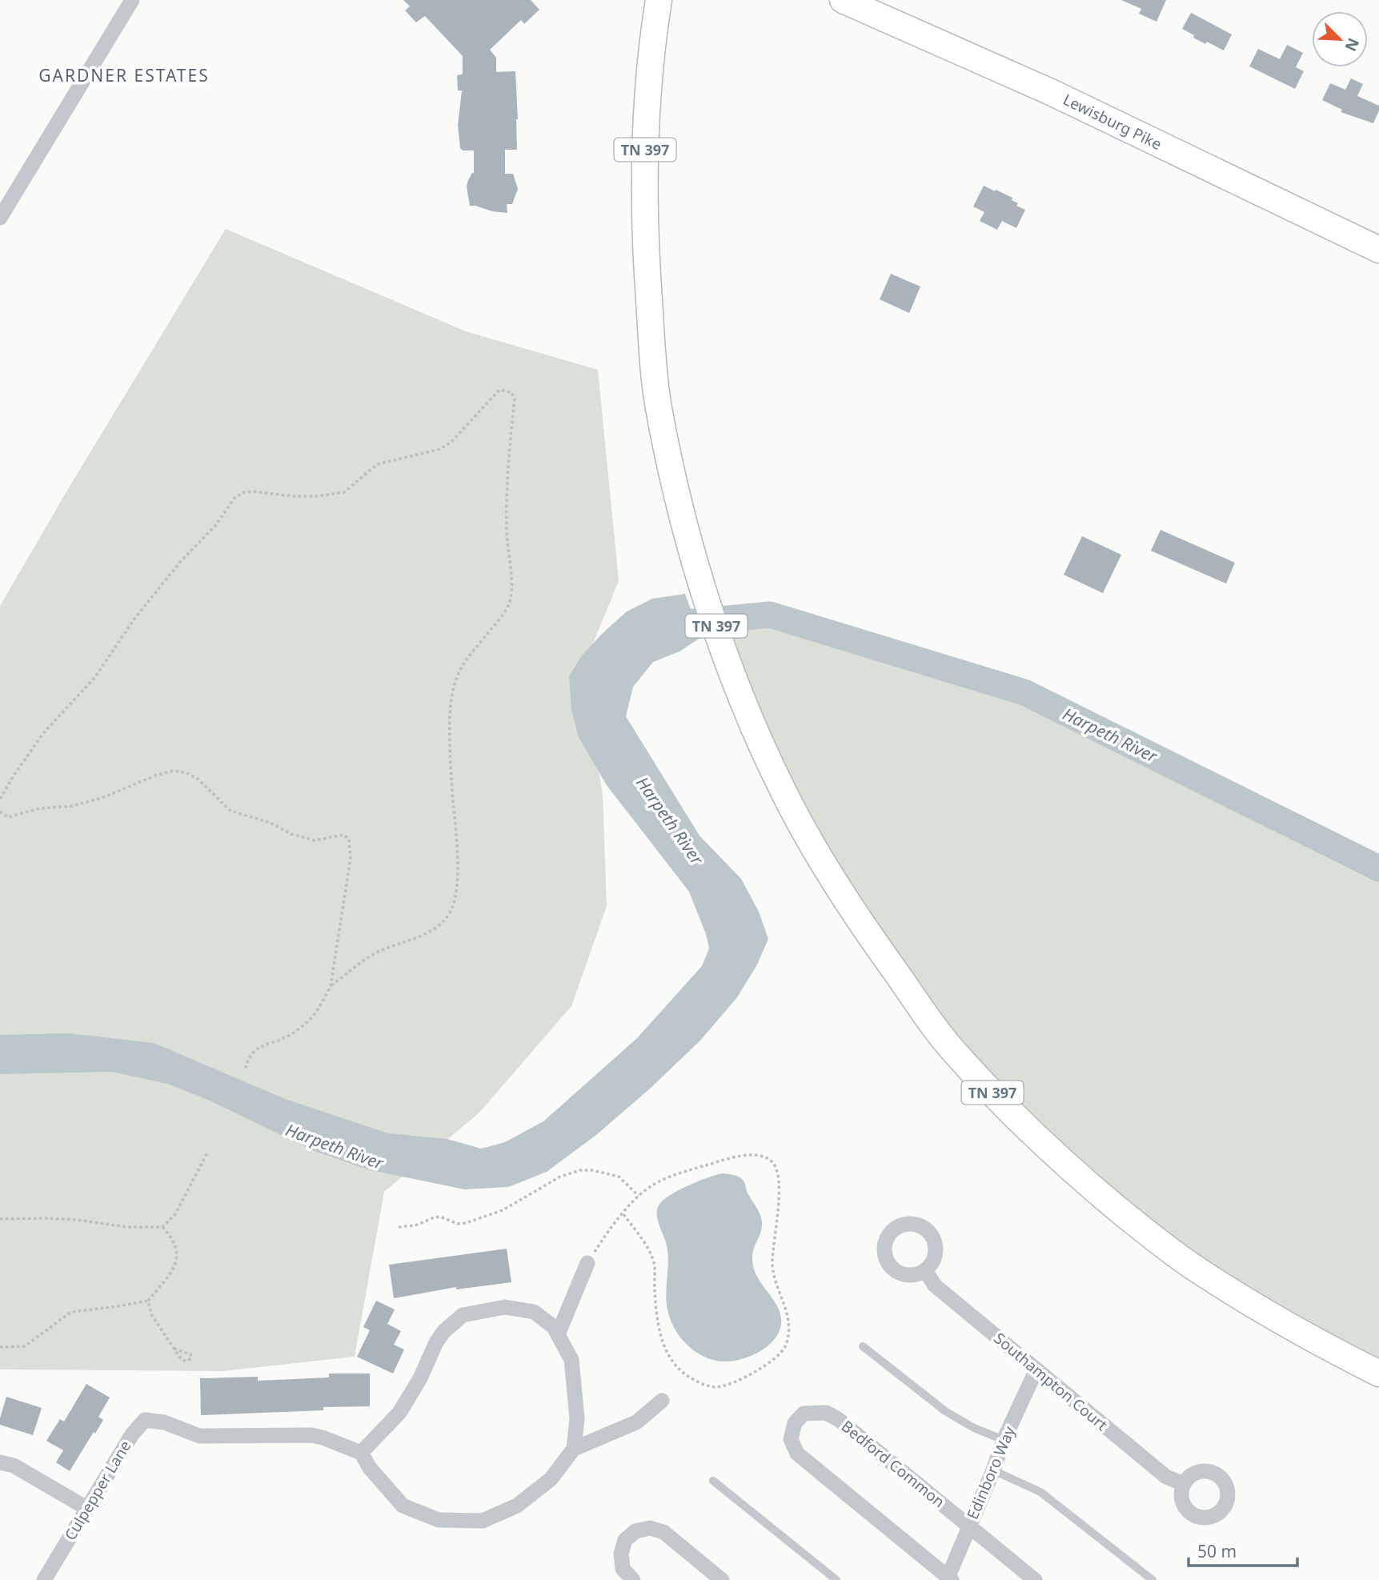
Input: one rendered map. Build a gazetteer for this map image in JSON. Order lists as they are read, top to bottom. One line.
{"streets":{"main road":["Lewisburg Pike","TN 397"],"street":["Southampton Court","Bedford Common","Edinboro Way","Culpepper Lane"]},"crossings":[["Southampton Court","Edinboro Way"],["Bedford Common","Edinboro Way"]],"districts":["GARDNER ESTATES"],"water":["Harpeth River"],"scale_bar":"50 m","north":"bottom right"}
